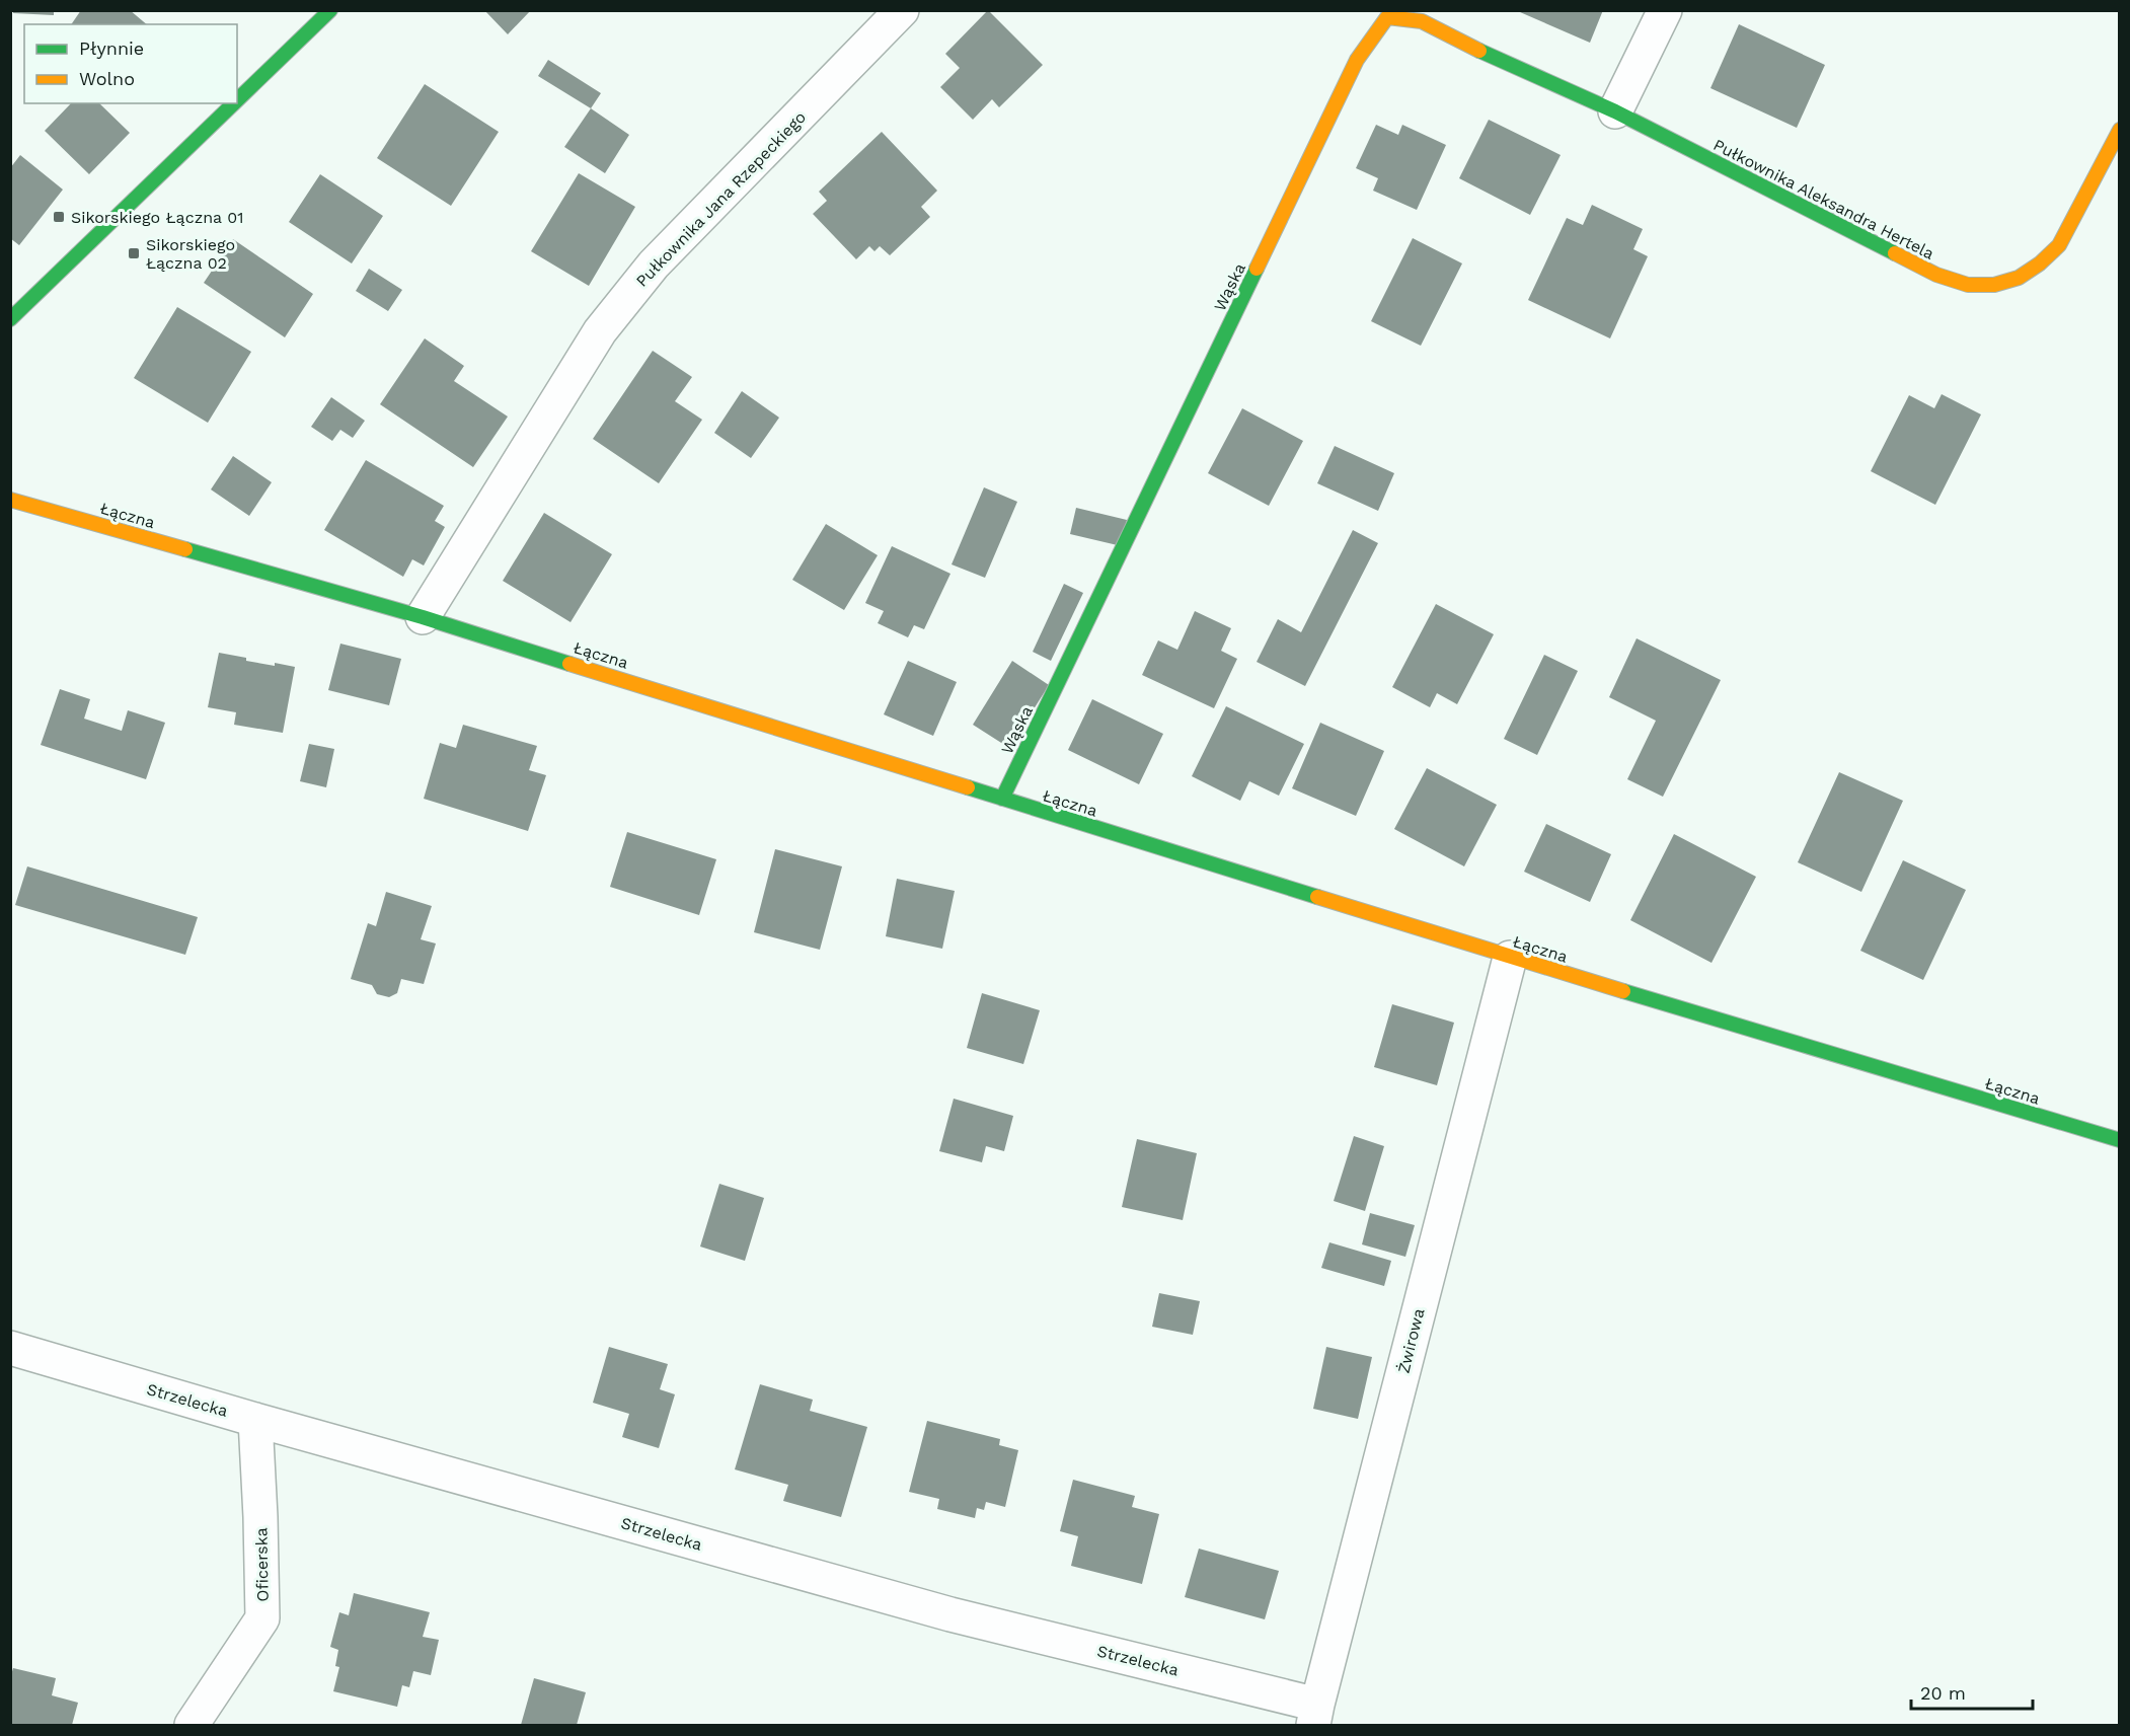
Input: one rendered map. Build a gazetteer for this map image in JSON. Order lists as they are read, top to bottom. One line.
{"streets":{"street":["Pułkownika Jana Rzepeckiego","Pułkownika Aleksandra Hertela","Wąska","Łączna","Żwirowa","Strzelecka","Oficerska"]},"crossings":[["Pułkownika Jana Rzepeckiego","Łączna"],["Pułkownika Aleksandra Hertela","Wąska"],["Wąska","Łączna"],["Łączna","Żwirowa"],["Żwirowa","Strzelecka"],["Strzelecka","Oficerska"]],"places":{"transit":["Sikorskiego Łączna 01","Sikorskiego Łączna 02"]},"legend":["Płynnie","Wolno"],"scale_bar":"20 m"}
